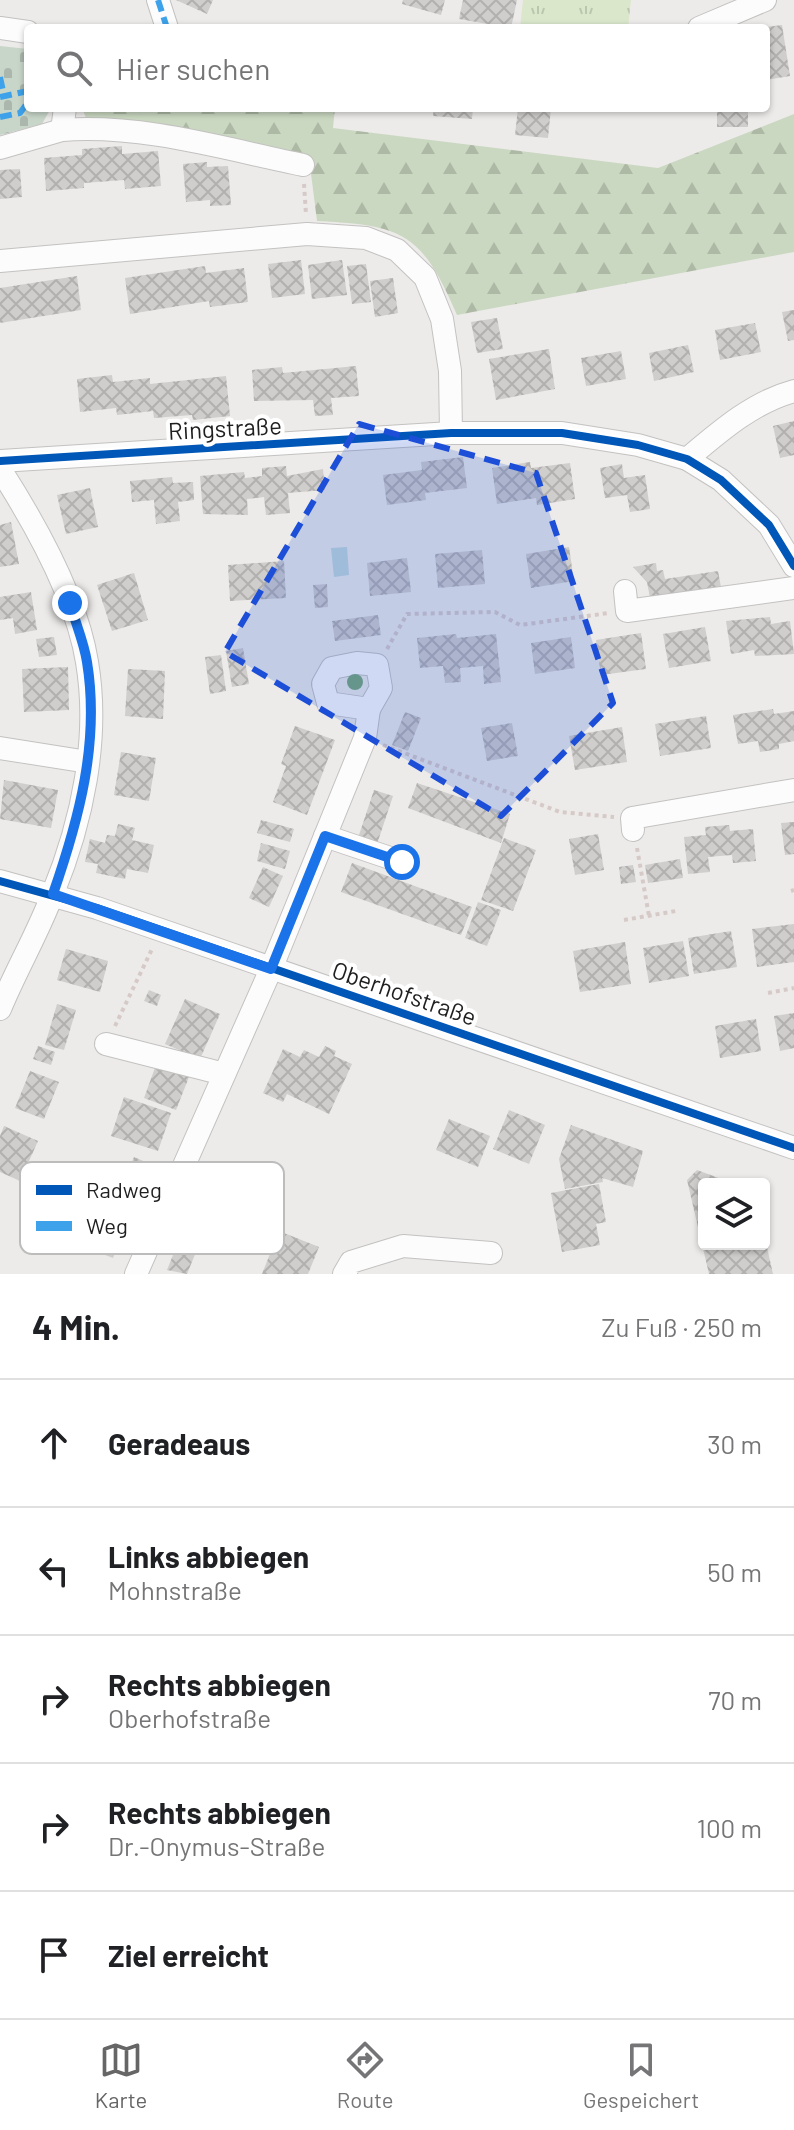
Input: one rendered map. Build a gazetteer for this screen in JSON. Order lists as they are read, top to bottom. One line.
{"streets":{"street":["Ringstraße","Oberhofstraße"]},"legend":["Radweg","Weg"],"page":{"search":"Hier suchen","heading":["4 Min.","Zu Fuß · 250 m"],"list":[["Geradeaus","30 m"],["Links abbiegen","Mohnstraße","50 m"],["Rechts abbiegen","Oberhofstraße","70 m"],["Rechts abbiegen","Dr.-Onymus-Straße","100 m"],"Ziel erreicht"],"nav":["Karte","Route","Gespeichert"]}}
